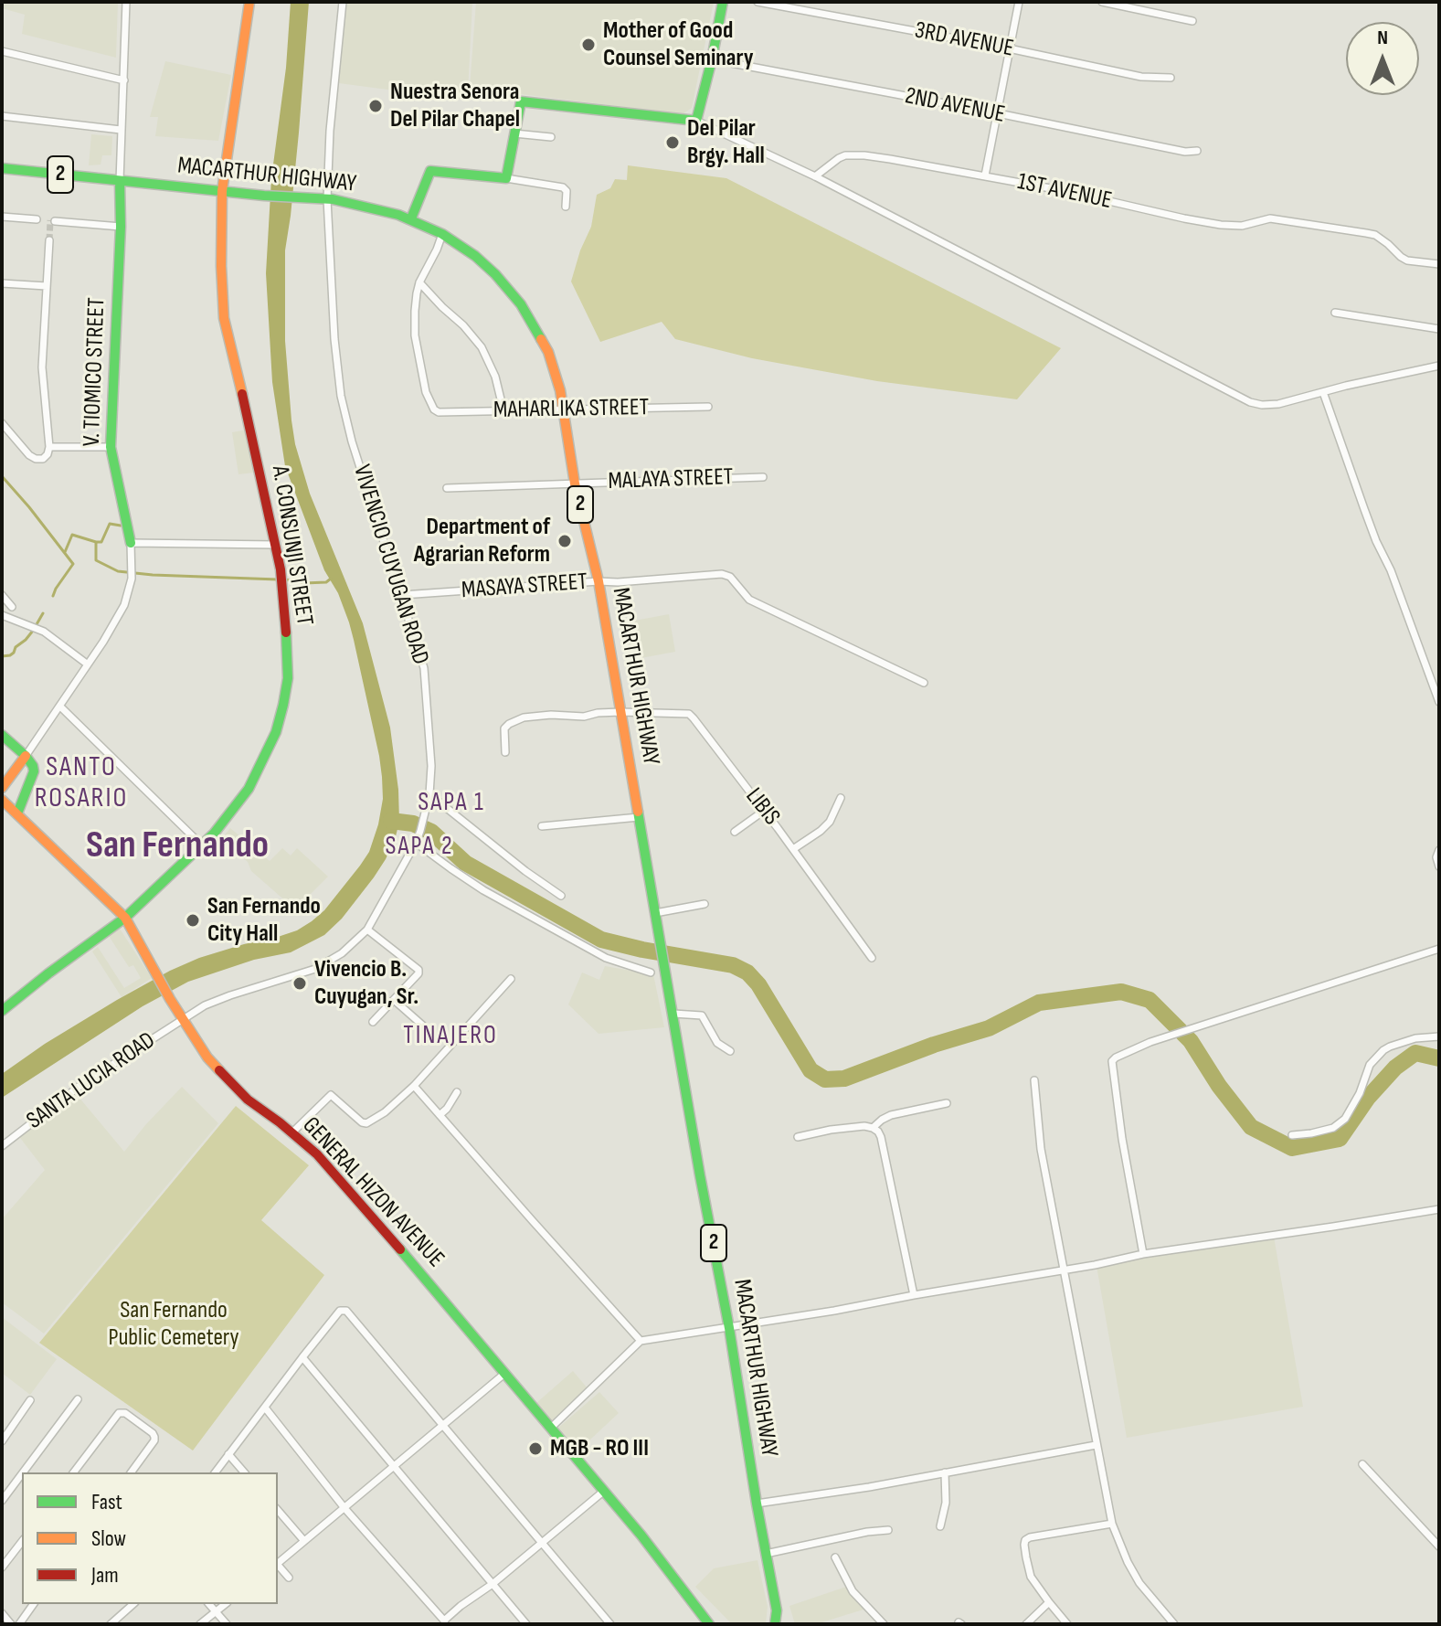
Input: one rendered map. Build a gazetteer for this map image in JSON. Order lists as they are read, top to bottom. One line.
{"streets":{"main road":["2","MACARTHUR HIGHWAY","V. TIOMICO STREET","A. CONSUNJI STREET","GENERAL HIZON AVENUE"],"street":["3RD AVENUE","2ND AVENUE","1ST AVENUE","MAHARLIKA STREET","MALAYA STREET","VIVENCIO CUYUGAN ROAD","MASAYA STREET","LIBIS","SANTA LUCIA ROAD"]},"crossings":[["MACARTHUR HIGHWAY","V. TIOMICO STREET"],["MACARTHUR HIGHWAY","MAHARLIKA STREET"],["MACARTHUR HIGHWAY","MALAYA STREET"],["MACARTHUR HIGHWAY","A. CONSUNJI STREET"],["MACARTHUR HIGHWAY","VIVENCIO CUYUGAN ROAD"],["MACARTHUR HIGHWAY","MASAYA STREET"],["MACARTHUR HIGHWAY","LIBIS"],["A. CONSUNJI STREET","GENERAL HIZON AVENUE"],["VIVENCIO CUYUGAN ROAD","MASAYA STREET"],["VIVENCIO CUYUGAN ROAD","SANTA LUCIA ROAD"],["VIVENCIO CUYUGAN ROAD","GENERAL HIZON AVENUE"],["SANTA LUCIA ROAD","GENERAL HIZON AVENUE"]],"districts":["SANTO ROSARIO","SAPA 1","San Fernando","SAPA 2","TINAJERO"],"parks":["San Fernando Public Cemetery"],"places":["Mother of Good Counsel Seminary","Nuestra Senora Del Pilar Chapel","Del Pilar Brgy. Hall","Department of Agrarian Reform","San Fernando City Hall","Vivencio B. Cuyugan, Sr.","MGB - RO III"],"legend":["Fast","Slow","Jam"],"north":"top"}
